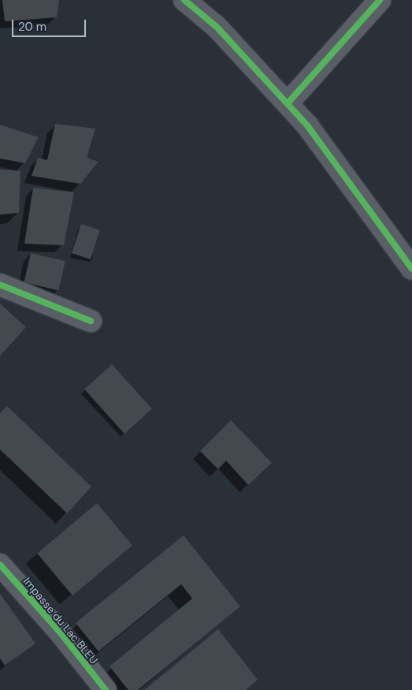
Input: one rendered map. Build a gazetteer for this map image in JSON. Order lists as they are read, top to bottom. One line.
{"streets":{"street":["Impasse du Lac BLEU"]},"scale_bar":"20 m"}
